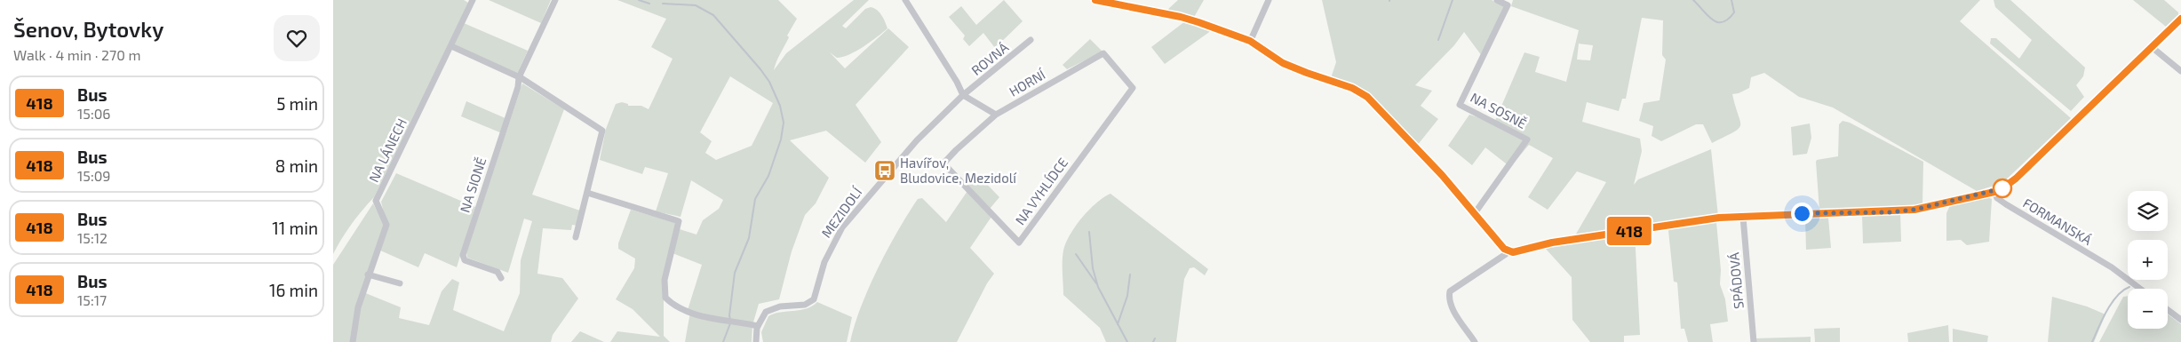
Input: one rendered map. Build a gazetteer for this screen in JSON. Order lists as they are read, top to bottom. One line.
{"streets":{"street":["ROVNÁ","HORNÍ","NA SOSNĚ","NA LÁNECH","NA SIONĚ","NA VYHLÍDCE","MEZIDOLÍ","FORMANSKÁ","SPÁDOVÁ"]},"crossings":[["ROVNÁ","MEZIDOLÍ"],["HORNÍ","NA VYHLÍDCE"]],"places":{"bus stop":["Havířov, Bludovice, Mezidolí"]},"lines":["bus line 418"],"page":{"heading":["Šenov, Bytovky","Walk · 4 min · 270 m"],"on_map":"418","list":[{"mark":"418","name":"Bus","note":"15:06","value":"5 min"},{"mark":"418","name":"Bus","note":"15:09","value":"8 min"},{"mark":"418","name":"Bus","note":"15:12","value":"11 min"},{"mark":"418","name":"Bus","note":"15:17","value":"16 min"}],"map_buttons":["+","−"]}}
